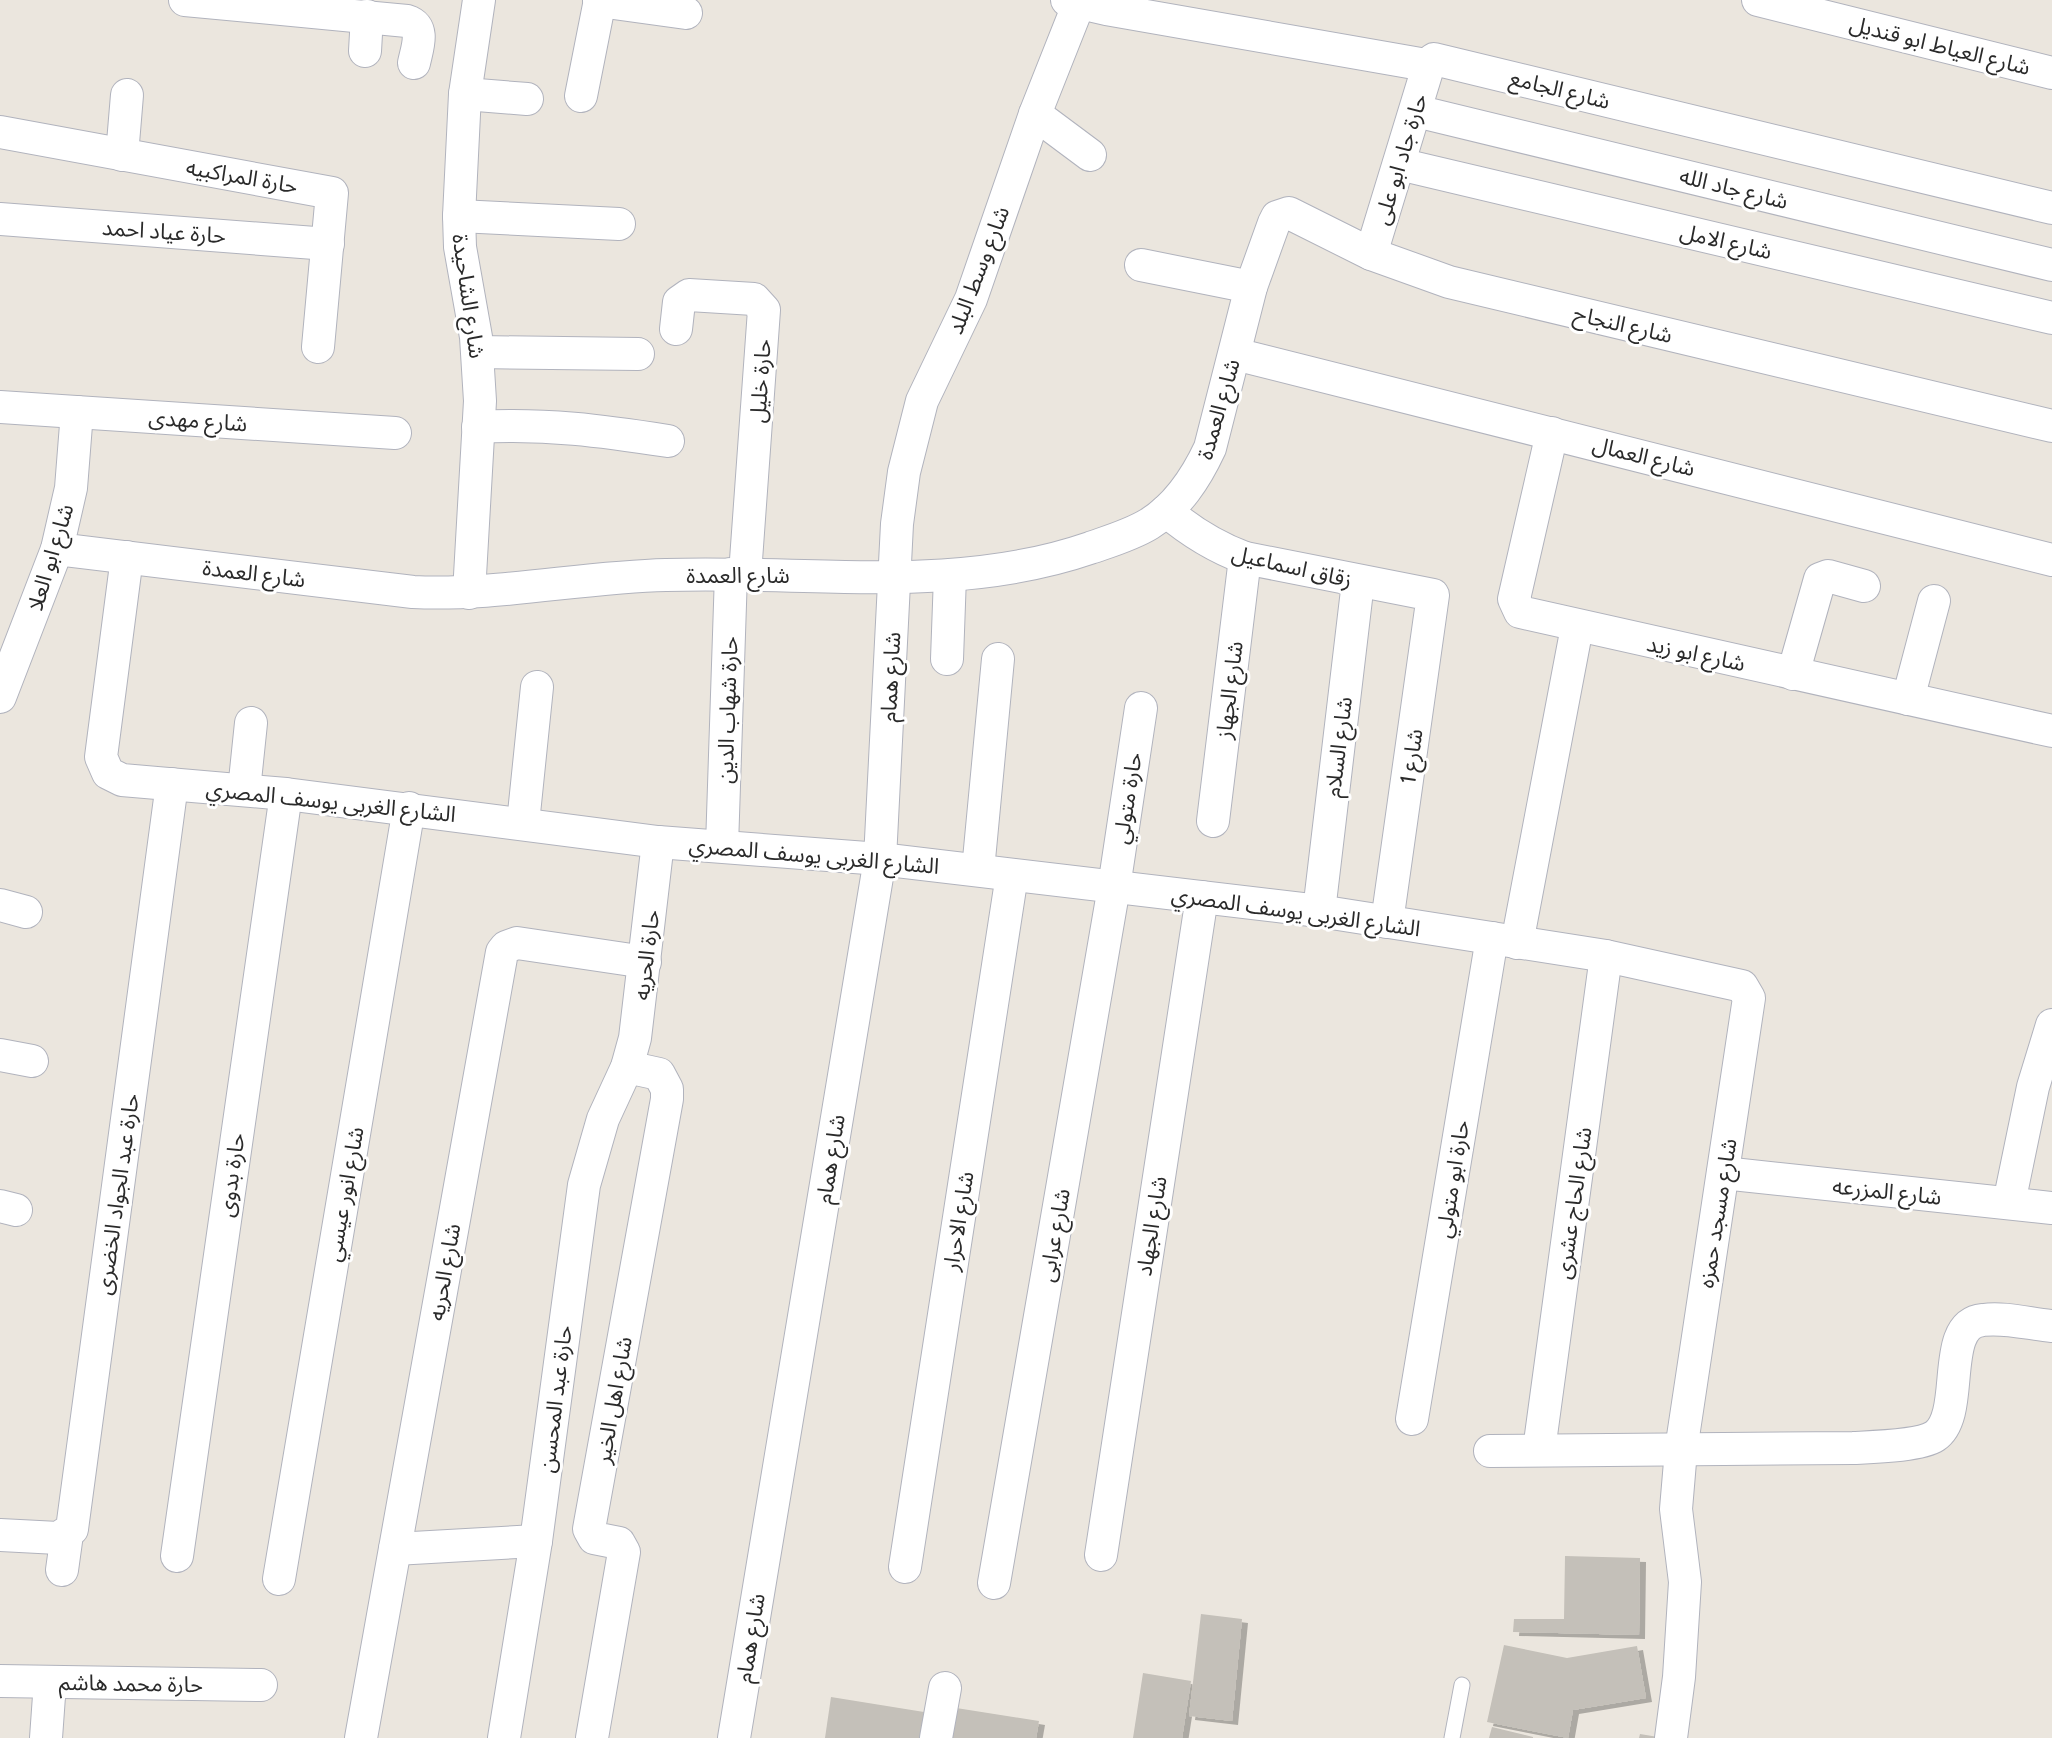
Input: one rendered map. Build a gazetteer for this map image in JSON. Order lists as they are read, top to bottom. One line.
{"streets":{"street":["شارع العياط ابو قنديل","شارع الجامع","حارة جاد ابو على","حارة المراكبيه","شارع جاد الله","حارة عياد احمد","شارع الامل","شارع وسط البلد","شارع الشاحيدة","شارع النجاح","حارة خليل","شارع العمدة","شارع مهدى","شارع العمال","شارع ابو العلا","زقاق اسماعيل","شارع ابو زيد","شارع همام","شارع الجهاز","حارة شهاب الدين","شارع السلام","شارع 1","حارة متولي","الشارع الغربى يوسف المصري","حارة الحريه","حارة بدوى","حارة ابو متولي","شارع المزرعه","حارة عبد الجواد الخضرى","شارع انور عيسي","شارع الحاج عشرى","شارع مسجد حمزه","شارع الاحرار","شارع الجهاد","شارع عرابى","شارع الحريه","حارة عبد المحسن","شارع اهل الخير","حارة محمد هاشم"]},"crossings":[["شارع الجامع","حارة جاد ابو على"],["شارع الجامع","شارع وسط البلد"],["حارة جاد ابو على","شارع جاد الله"],["حارة جاد ابو على","شارع الامل"],["حارة جاد ابو على","شارع النجاح"],["حارة المراكبيه","حارة عياد احمد"],["شارع وسط البلد","شارع العمدة"],["شارع وسط البلد","شارع همام"],["شارع الشاحيدة","شارع العمدة"],["شارع النجاح","شارع العمدة"],["حارة خليل","شارع العمدة"],["حارة خليل","حارة شهاب الدين"],["شارع العمدة","شارع العمال"],["شارع العمدة","شارع ابو العلا"],["شارع العمدة","زقاق اسماعيل"],["شارع العمدة","شارع همام"],["شارع العمدة","حارة شهاب الدين"],["شارع العمدة","الشارع الغربى يوسف المصري"],["شارع مهدى","شارع ابو العلا"],["شارع العمال","شارع ابو زيد"],["زقاق اسماعيل","شارع الجهاز"],["زقاق اسماعيل","شارع السلام"],["زقاق اسماعيل","شارع 1"],["شارع ابو زيد","حارة ابو متولي"],["شارع همام","الشارع الغربى يوسف المصري"],["حارة شهاب الدين","الشارع الغربى يوسف المصري"],["شارع السلام","الشارع الغربى يوسف المصري"],["شارع 1","الشارع الغربى يوسف المصري"],["حارة متولي","الشارع الغربى يوسف المصري"],["حارة متولي","شارع عرابى"],["الشارع الغربى يوسف المصري","حارة الحريه"],["الشارع الغربى يوسف المصري","حارة بدوى"],["الشارع الغربى يوسف المصري","حارة ابو متولي"],["الشارع الغربى يوسف المصري","حارة عبد الجواد الخضرى"],["الشارع الغربى يوسف المصري","شارع انور عيسي"],["الشارع الغربى يوسف المصري","شارع الحاج عشرى"],["الشارع الغربى يوسف المصري","شارع مسجد حمزه"],["الشارع الغربى يوسف المصري","شارع الاحرار"],["الشارع الغربى يوسف المصري","شارع الجهاد"],["الشارع الغربى يوسف المصري","شارع عرابى"],["حارة الحريه","شارع الحريه"],["حارة الحريه","حارة عبد المحسن"],["حارة الحريه","شارع اهل الخير"],["شارع المزرعه","شارع مسجد حمزه"],["حارة عبد المحسن","شارع اهل الخير"]]}
